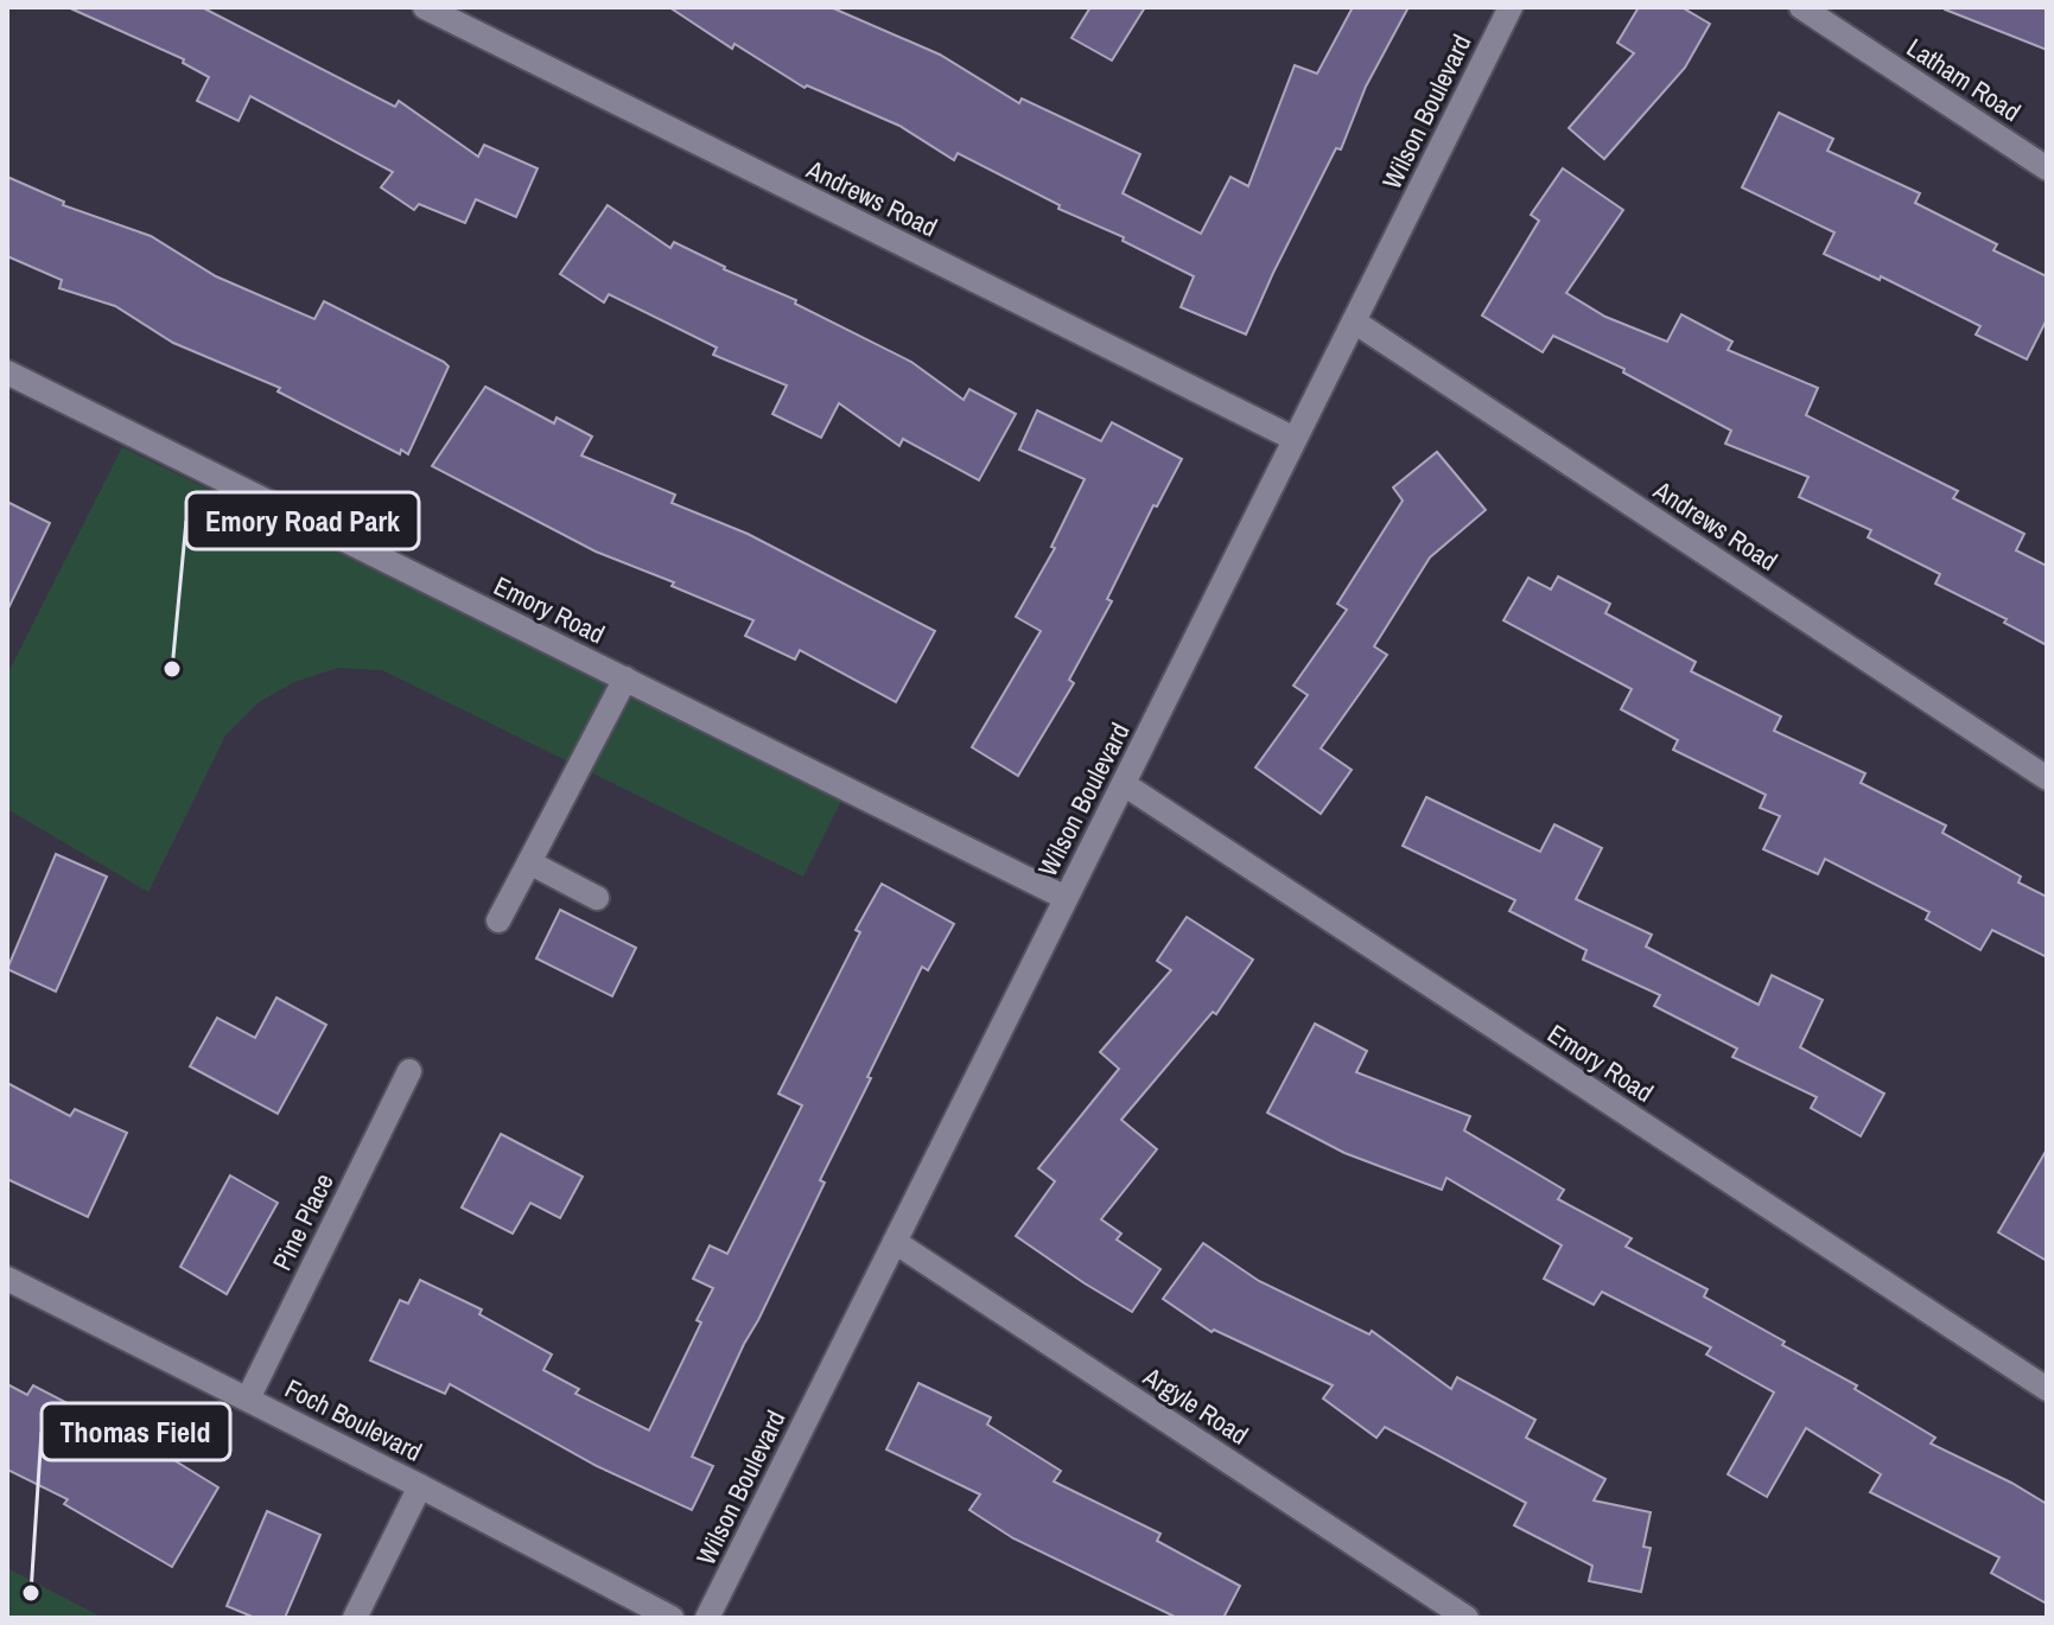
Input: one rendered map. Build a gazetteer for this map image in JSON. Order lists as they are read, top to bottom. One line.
{"streets":{"street":["Latham Road","Wilson Boulevard","Andrews Road","Emory Road","Pine Place","Argyle Road","Foch Boulevard"]},"crossings":[["Wilson Boulevard","Andrews Road"],["Wilson Boulevard","Emory Road"],["Wilson Boulevard","Argyle Road"],["Pine Place","Foch Boulevard"]],"places":["Emory Road Park","Thomas Field"]}
